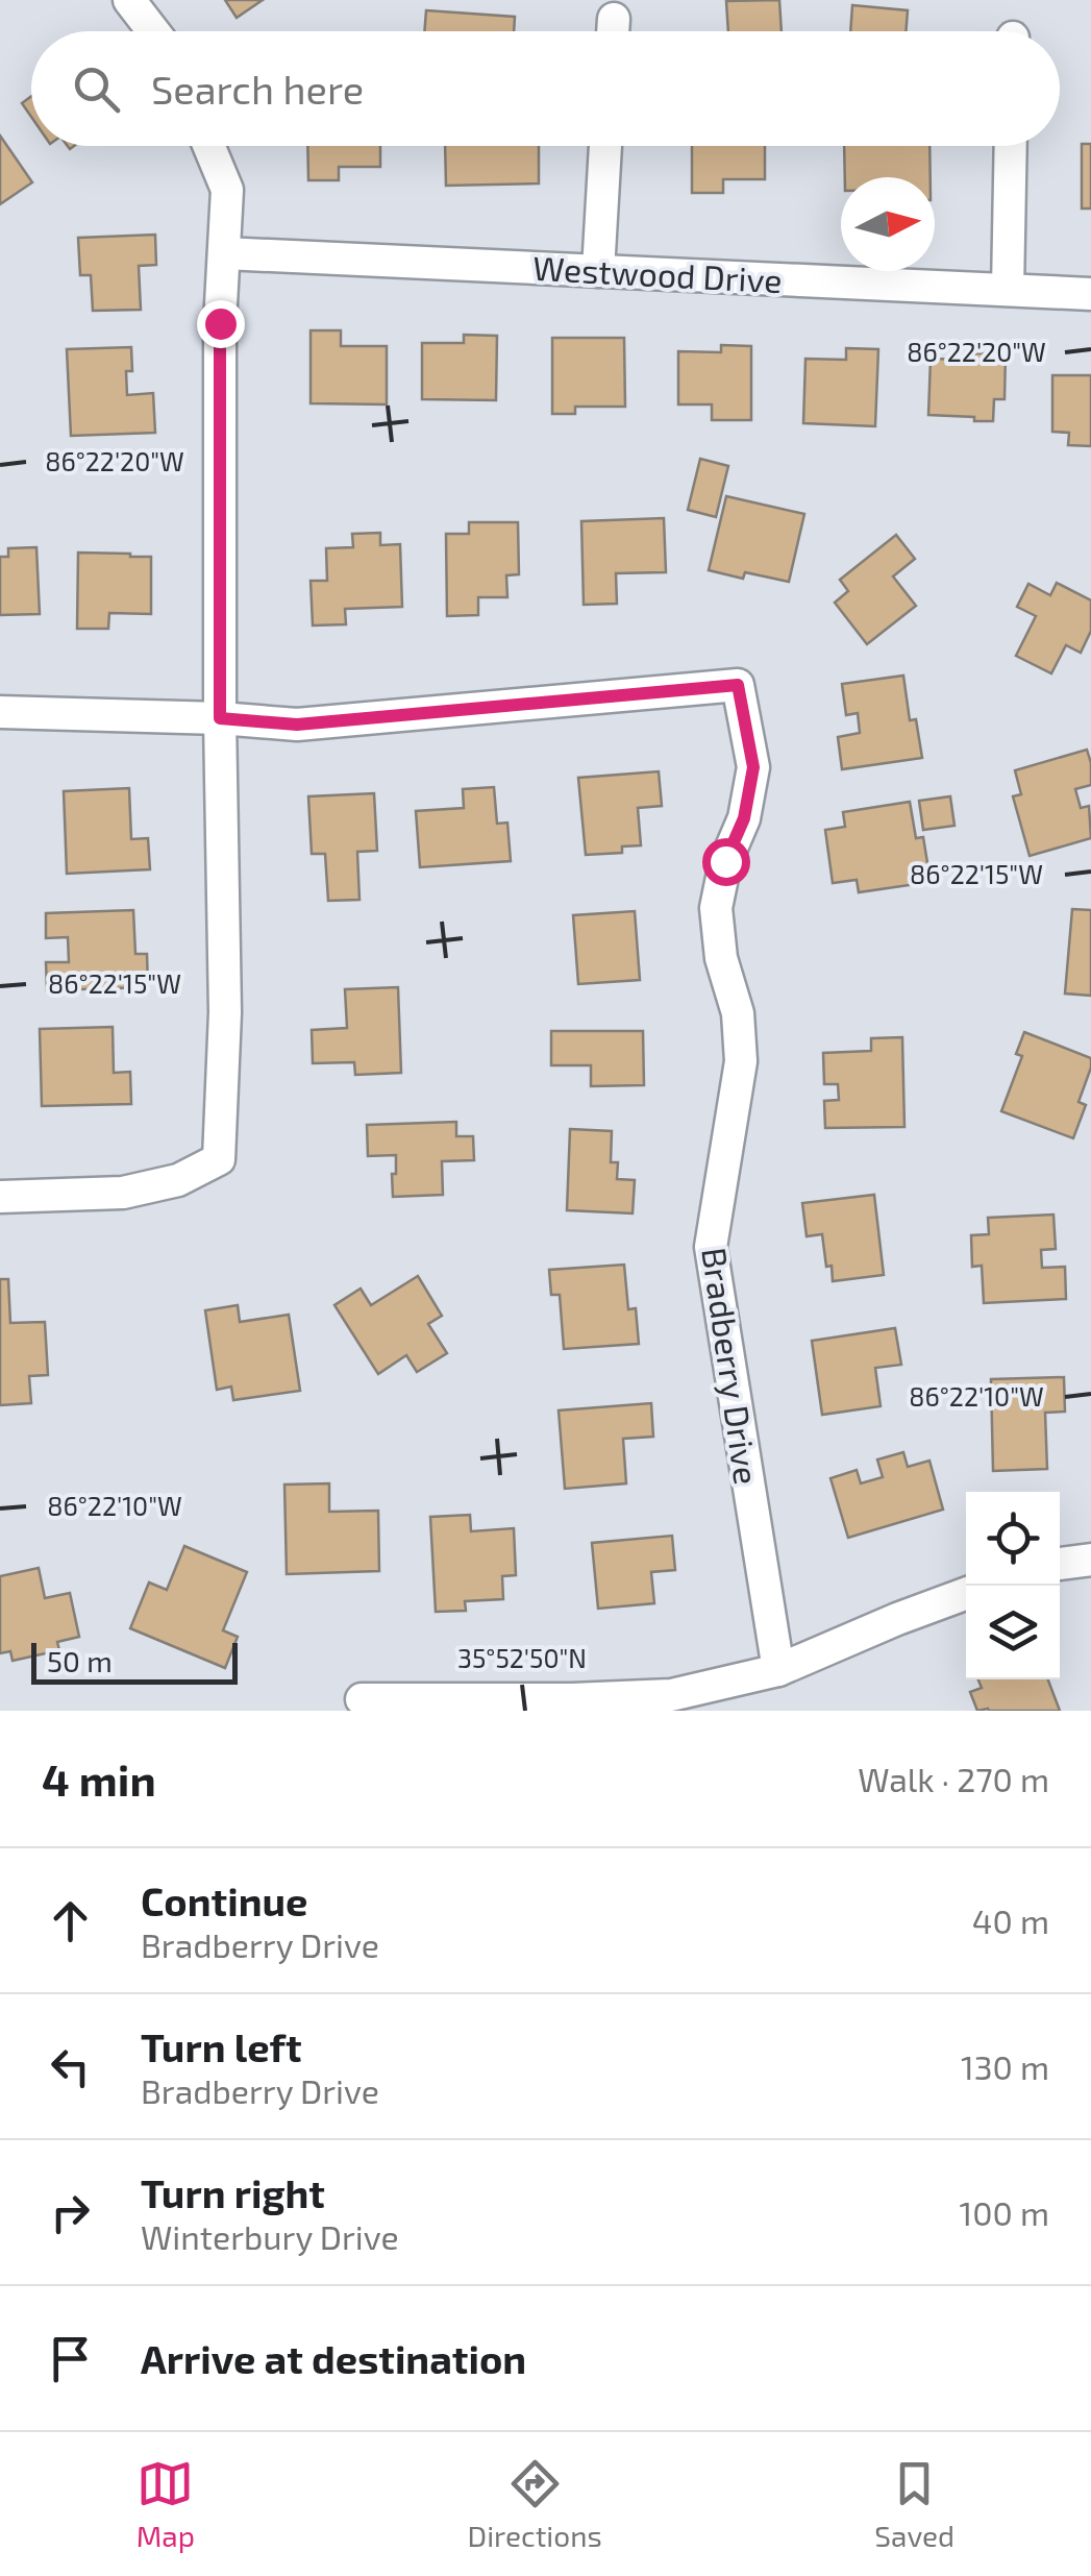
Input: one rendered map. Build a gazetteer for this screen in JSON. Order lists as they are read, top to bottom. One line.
{"streets":{"street":["Westwood Drive","Bradberry Drive"]},"scale_bar":"50 m","north":"right","page":{"search":"Search here","scale":"50 m","heading":["4 min","Walk · 270 m"],"list":[["Continue","Bradberry Drive","40 m"],["Turn left","Bradberry Drive","130 m"],["Turn right","Winterbury Drive","100 m"],"Arrive at destination"],"nav":["Map","Directions","Saved"]},"coordinates":["86°22'20\"W","86°22'15\"W","86°22'10\"W","35°52'50\"N"]}
